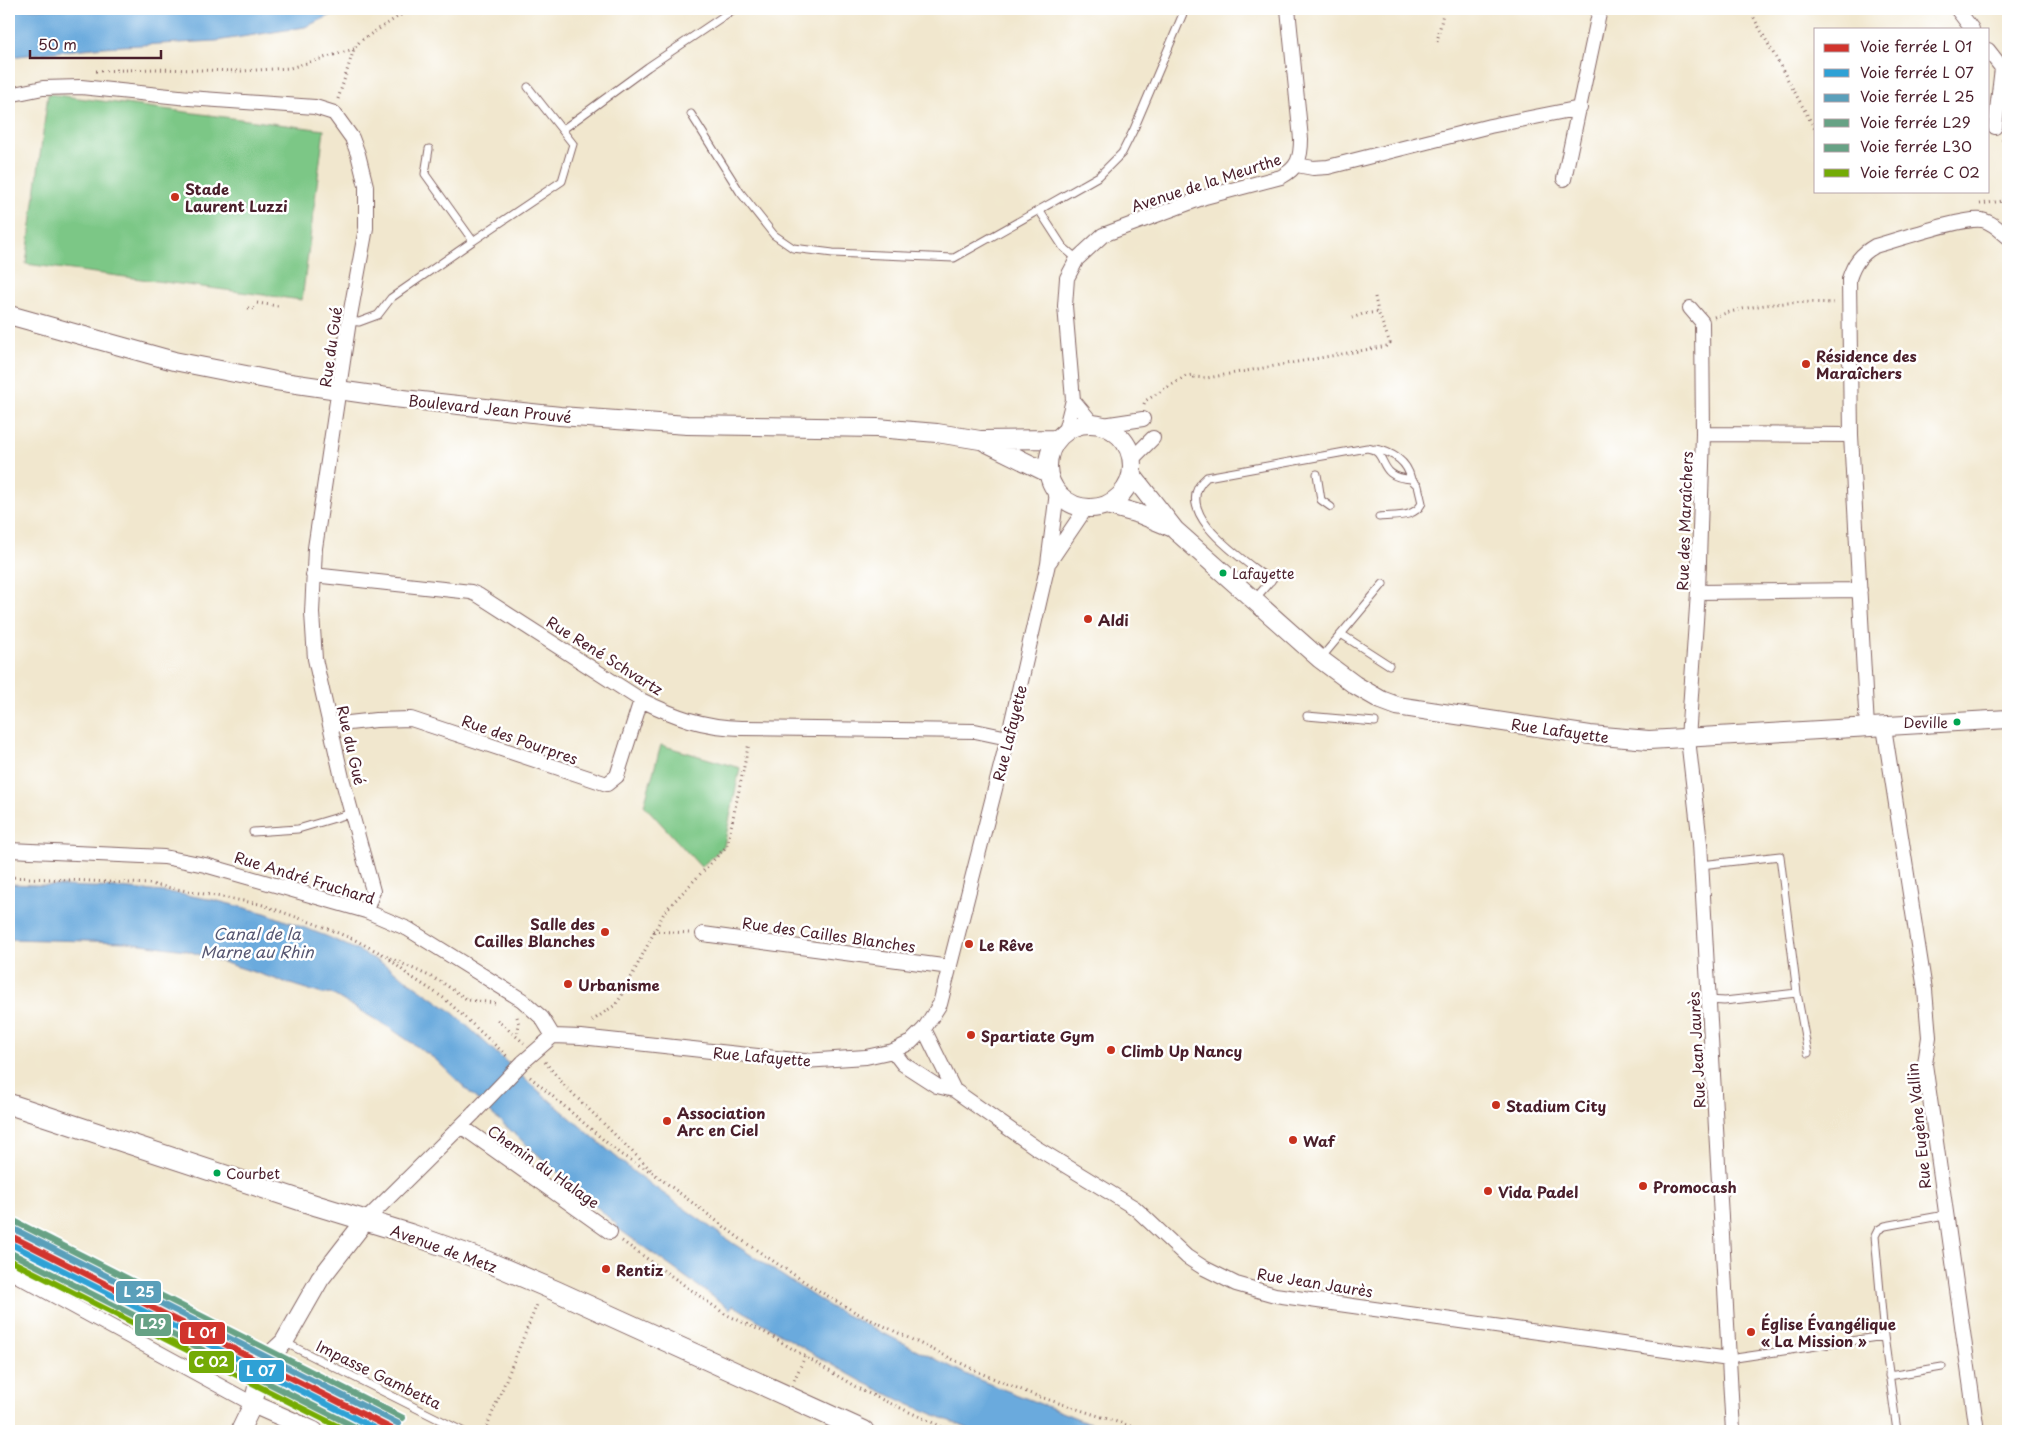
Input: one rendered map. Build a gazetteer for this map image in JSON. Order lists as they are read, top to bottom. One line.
{"streets":{"main road":["Avenue de Metz"],"street":["Avenue de la Meurthe","Rue du Gué","Boulevard Jean Prouvé","Rue des Maraîchers","Rue René Schvartz","Rue Lafayette","Rue des Pourpres","Rue André Fruchard","Rue des Cailles Blanches","Rue Jean Jaurès","Rue Eugène Vallin","Chemin du Halage"],"lane":["Impasse Gambetta"]},"crossings":[["Avenue de la Meurthe","Boulevard Jean Prouvé"],["Avenue de la Meurthe","Rue Lafayette"],["Rue du Gué","Boulevard Jean Prouvé"],["Rue du Gué","Rue René Schvartz"],["Rue du Gué","Rue des Pourpres"],["Rue du Gué","Rue André Fruchard"],["Boulevard Jean Prouvé","Rue Lafayette"],["Rue des Maraîchers","Rue Lafayette"],["Rue des Maraîchers","Rue Jean Jaurès"],["Rue René Schvartz","Rue Lafayette"],["Rue René Schvartz","Rue des Pourpres"],["Rue Lafayette","Rue André Fruchard"],["Rue Lafayette","Rue des Cailles Blanches"],["Rue Lafayette","Rue Jean Jaurès"],["Rue Lafayette","Rue Eugène Vallin"]],"water":["Canal de la Marne au Rhin"],"places":["Stade Laurent Luzzi","Résidence des Maraîchers","Lafayette","Aldi","Deville","Salle des Cailles Blanches","Le Rêve","Urbanisme","Spartiate Gym","Climb Up Nancy","Stadium City","Association Arc en Ciel","Waf","Courbet","Promocash","Vida Padel","Rentiz","Église Évangélique « La Mission »"],"lines":["rail line L30","rail line L29"],"legend":["Voie ferrée L 01","Voie ferrée L 07","Voie ferrée L 25","Voie ferrée L29","Voie ferrée L30","Voie ferrée C 02"],"scale_bar":"50 m"}
